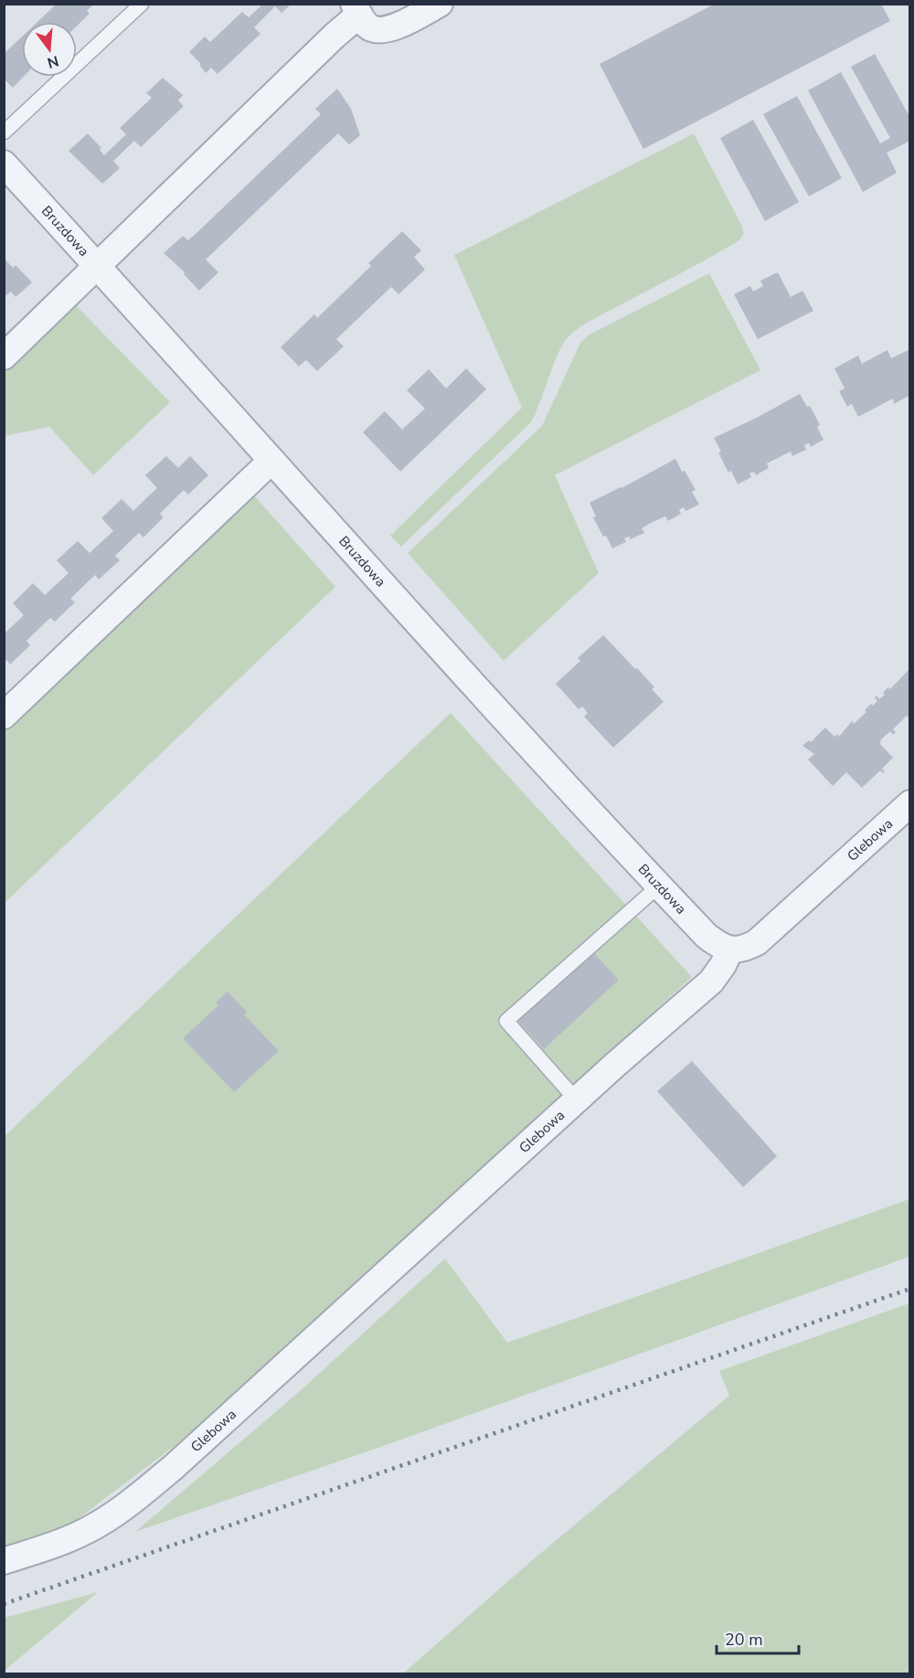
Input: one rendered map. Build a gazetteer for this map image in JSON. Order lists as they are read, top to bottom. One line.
{"streets":{"street":["Bruzdowa","Glebowa"]},"crossings":[["Bruzdowa","Glebowa"]],"scale_bar":"20 m","north":"bottom"}
